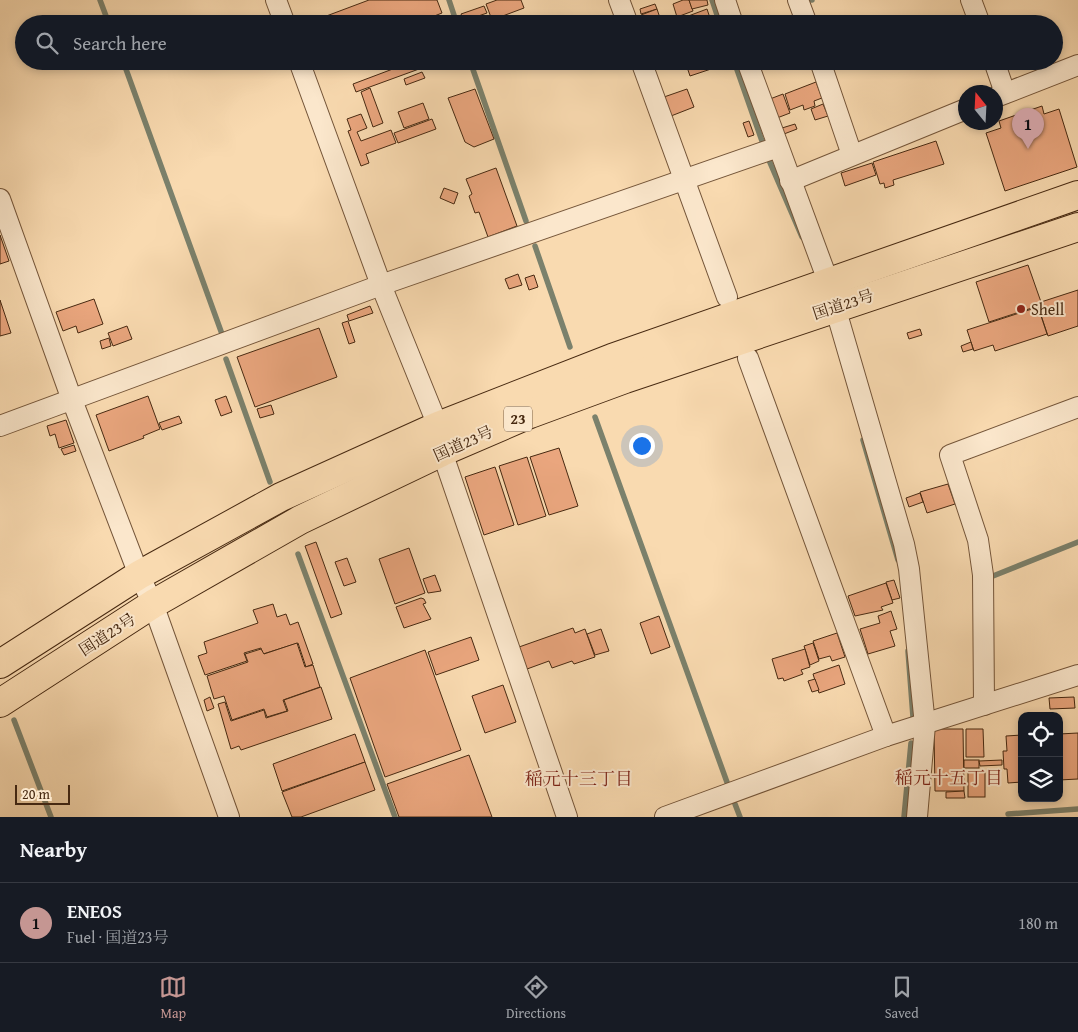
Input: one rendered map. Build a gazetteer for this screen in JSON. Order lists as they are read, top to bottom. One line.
{"streets":{"highway":["国道23号","23"]},"districts":["稲元十五丁目","稲元十三丁目"],"places":["Shell"],"scale_bar":"20 m","north":"top","page":{"search":"Search here","pins":"1","scale":"20 m","heading":"Nearby","list":[{"mark":"1","name":"ENEOS","note":"Fuel · 国道23号","value":"180 m"}],"nav":["Map","Directions","Saved"]}}
